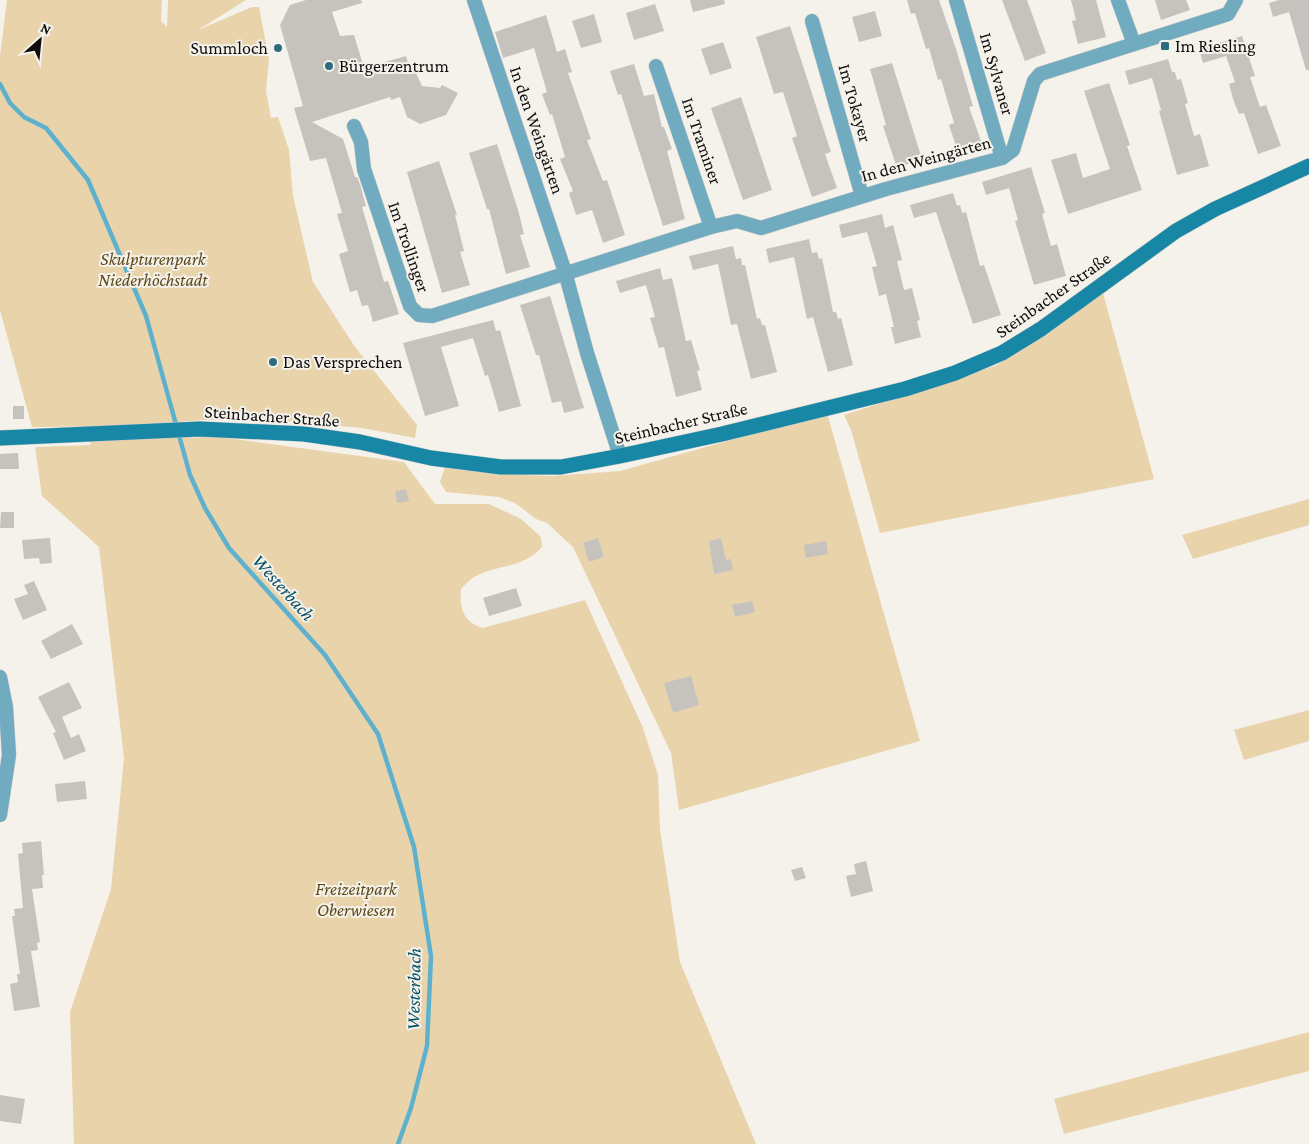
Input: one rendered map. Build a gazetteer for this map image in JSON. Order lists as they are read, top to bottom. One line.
{"streets":{"main road":["Steinbacher Straße"],"street":["Im Sylvaner","Im Tokayer","In den Weingärten","Im Traminer","Im Trollinger"]},"crossings":[["Im Sylvaner","In den Weingärten"],["Im Tokayer","In den Weingärten"],["In den Weingärten","Im Traminer"],["In den Weingärten","Im Trollinger"],["In den Weingärten","Steinbacher Straße"]],"water":["Westerbach"],"parks":["Skulpturenpark Niederhöchstadt","Freizeitpark Oberwiesen"],"places":{"transit":["Im Riesling"],"other":["Summloch","Bürgerzentrum","Das Versprechen"]},"north":"top right"}
